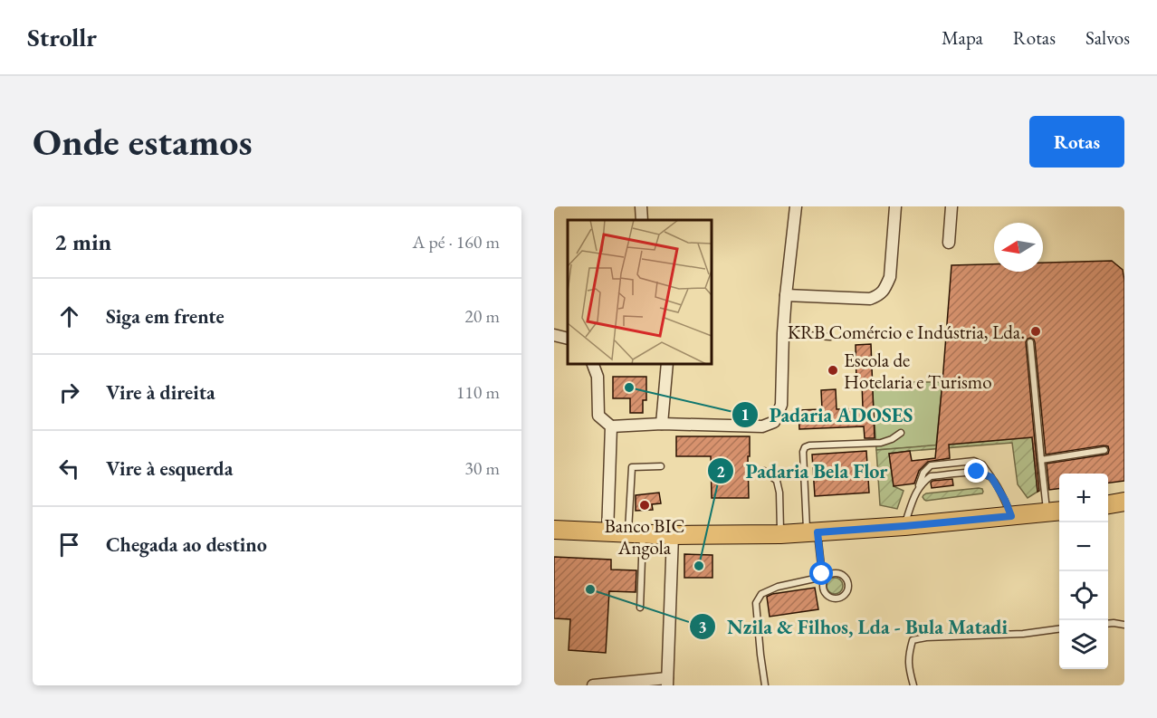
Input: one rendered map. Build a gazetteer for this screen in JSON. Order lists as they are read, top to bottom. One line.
{"places":["KRB Comércio e Indústria, Lda.","Escola de Hotelaria e Turismo","Padaria ADOSES","Banco BIC Angola","Padaria Bela Flor","Nzila & Filhos, Lda - Bula Matadi"],"north":"left","page":{"header":"Strollr","nav":["Mapa","Rotas","Salvos"],"buttons":"Rotas","title":"Onde estamos","heading":["2 min","A pé · 160 m"],"list":[["Siga em frente","20 m"],["Vire à direita","110 m"],["Vire à esquerda","30 m"],"Chegada ao destino"],"map_buttons":["+","−"]}}
